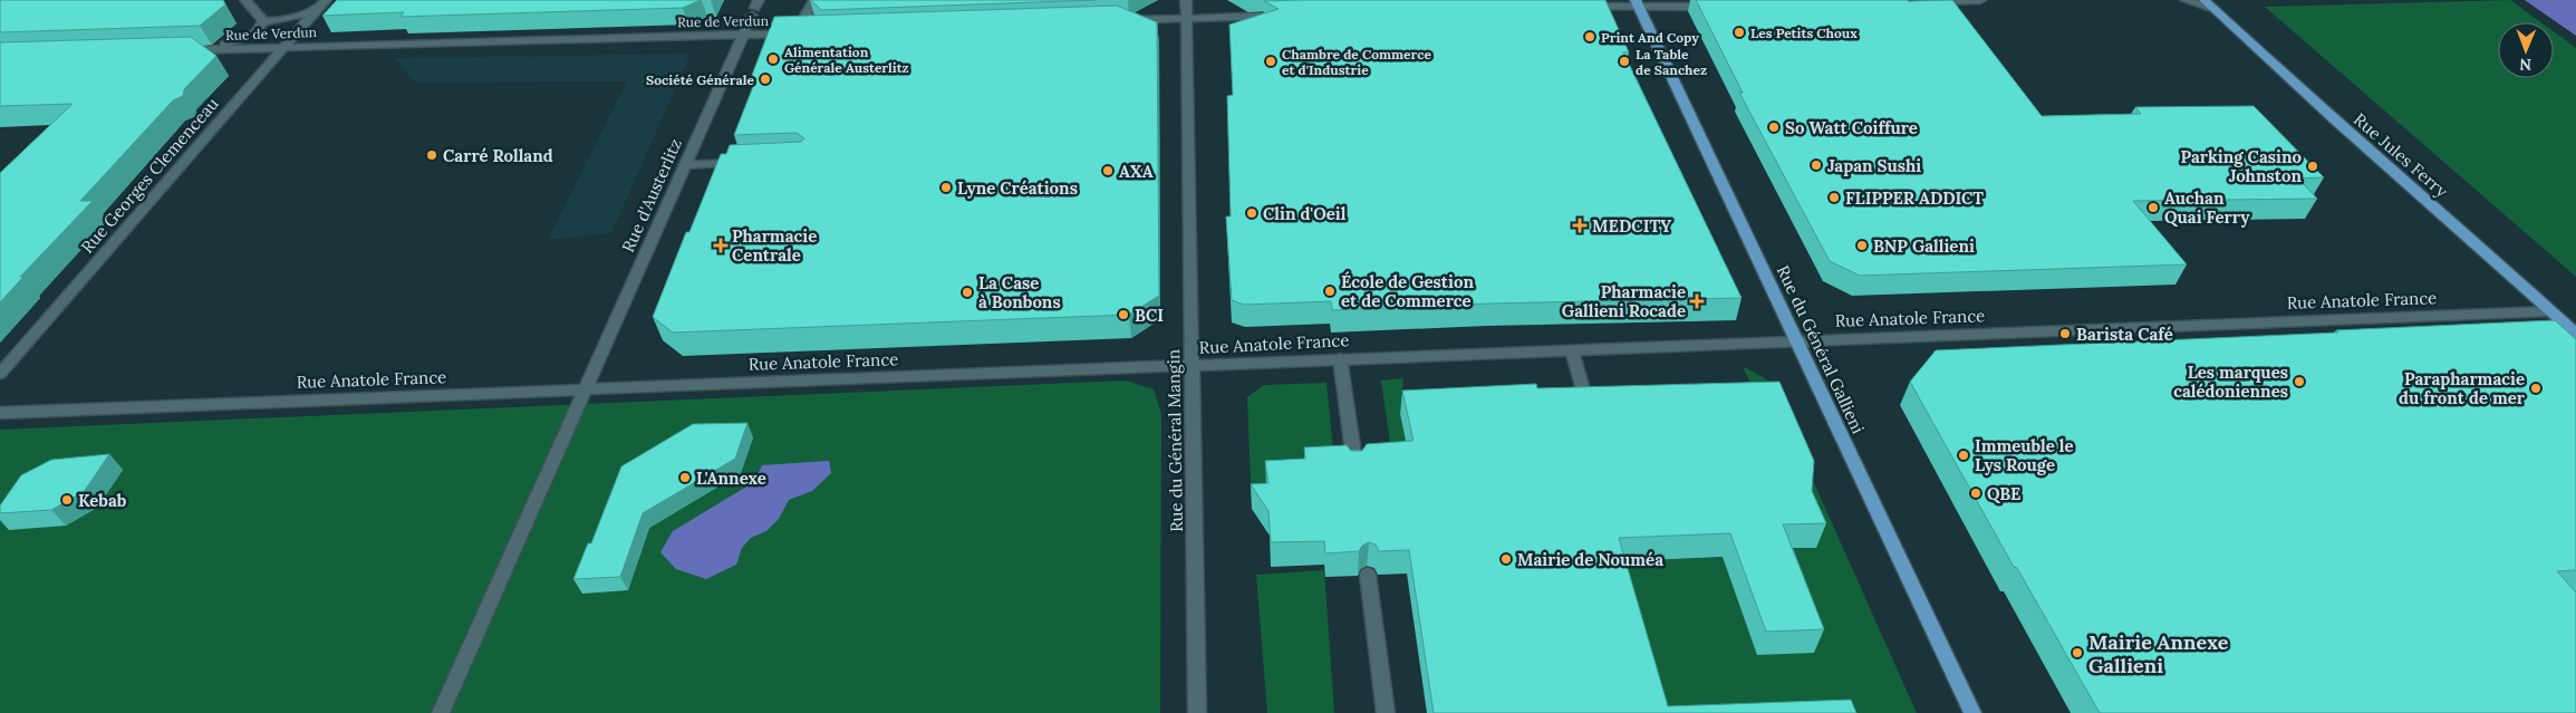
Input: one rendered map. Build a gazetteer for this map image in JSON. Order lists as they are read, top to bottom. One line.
{"streets":{"main road":["Rue Jules Ferry","Rue du Général Gallieni"],"street":["Rue de Verdun","Rue Georges Clemenceau","Rue d'Austerlitz","Rue Anatole France","Rue du Général Mangin"]},"crossings":[["Rue de Verdun","Rue Georges Clemenceau"],["Rue de Verdun","Rue d'Austerlitz"],["Rue Jules Ferry","Rue Anatole France"],["Rue d'Austerlitz","Rue Anatole France"],["Rue Anatole France","Rue du Général Gallieni"],["Rue Anatole France","Rue du Général Mangin"]],"places":{"other":["Les Petits Choux","Print And Copy","Alimentation Générale Austerlitz","Chambre de Commerce et d'Industrie","La Table de Sanchez","Société Générale","So Watt Coiffure","Carré Rolland","Japan Sushi","Parking Casino Johnston","AXA","Lyne Créations","FLIPPER ADDICT","Auchan Quai Ferry","Clin d'Oeil","BNP Gallieni","École de Gestion et de Commerce","La Case à Bonbons","BCI","Barista Café","Les marques calédoniennes","Parapharmacie du front de mer","Immeuble le Lys Rouge","L'Annexe","QBE","Kebab","Mairie de Nouméa","Mairie Annexe Gallieni"],"health":["MEDCITY","Pharmacie Centrale","Pharmacie Gallieni Rocade"]},"north":"bottom"}
